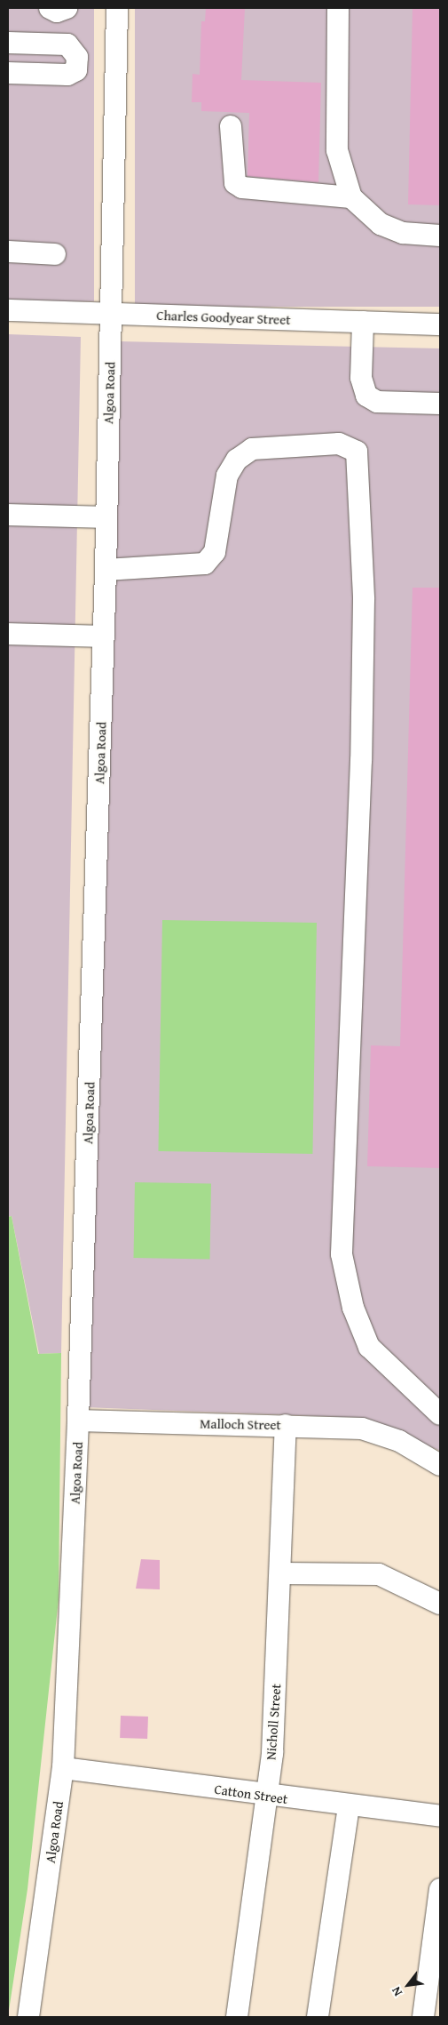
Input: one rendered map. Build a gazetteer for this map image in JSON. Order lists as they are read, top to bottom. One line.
{"streets":{"street":["Charles Goodyear Street","Algoa Road","Malloch Street","Nicholl Street","Catton Street"]},"crossings":[["Charles Goodyear Street","Algoa Road"],["Algoa Road","Malloch Street"],["Algoa Road","Catton Street"],["Malloch Street","Nicholl Street"],["Nicholl Street","Catton Street"]],"north":"bottom left"}
